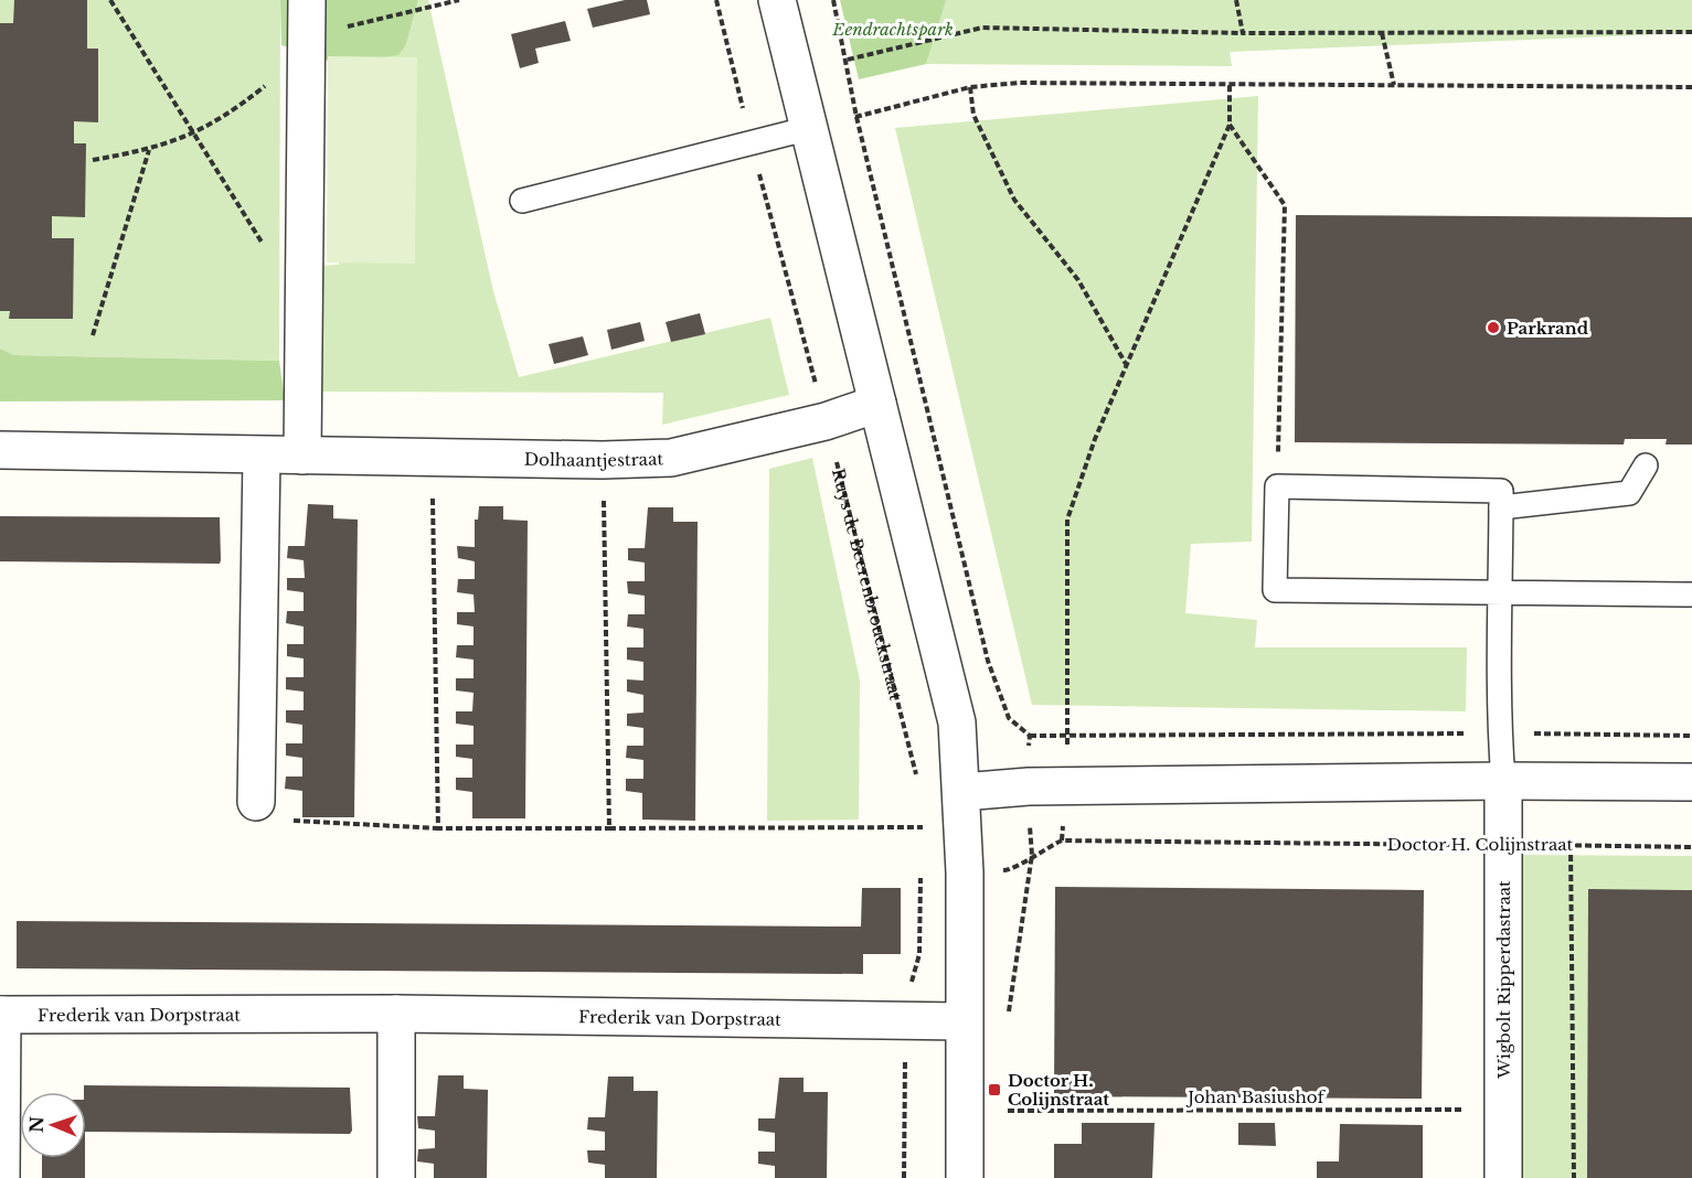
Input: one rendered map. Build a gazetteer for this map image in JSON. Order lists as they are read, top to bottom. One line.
{"streets":{"street":["Dolhaantjestraat","Wigbolt Ripperdastraat","Frederik van Dorpstraat"],"path":["Ruys de Beerenbrouckstraat","Doctor H. Colijnstraat","Johan Basiushof"]},"crossings":[["Dolhaantjestraat","Ruys de Beerenbrouckstraat"],["Doctor H. Colijnstraat","Wigbolt Ripperdastraat"],["Doctor H. Colijnstraat","Frederik van Dorpstraat"],["Wigbolt Ripperdastraat","Johan Basiushof"]],"parks":["Eendrachtspark"],"places":{"other":["Parkrand"],"transit":["Doctor H. Colijnstraat"]},"north":"left"}
